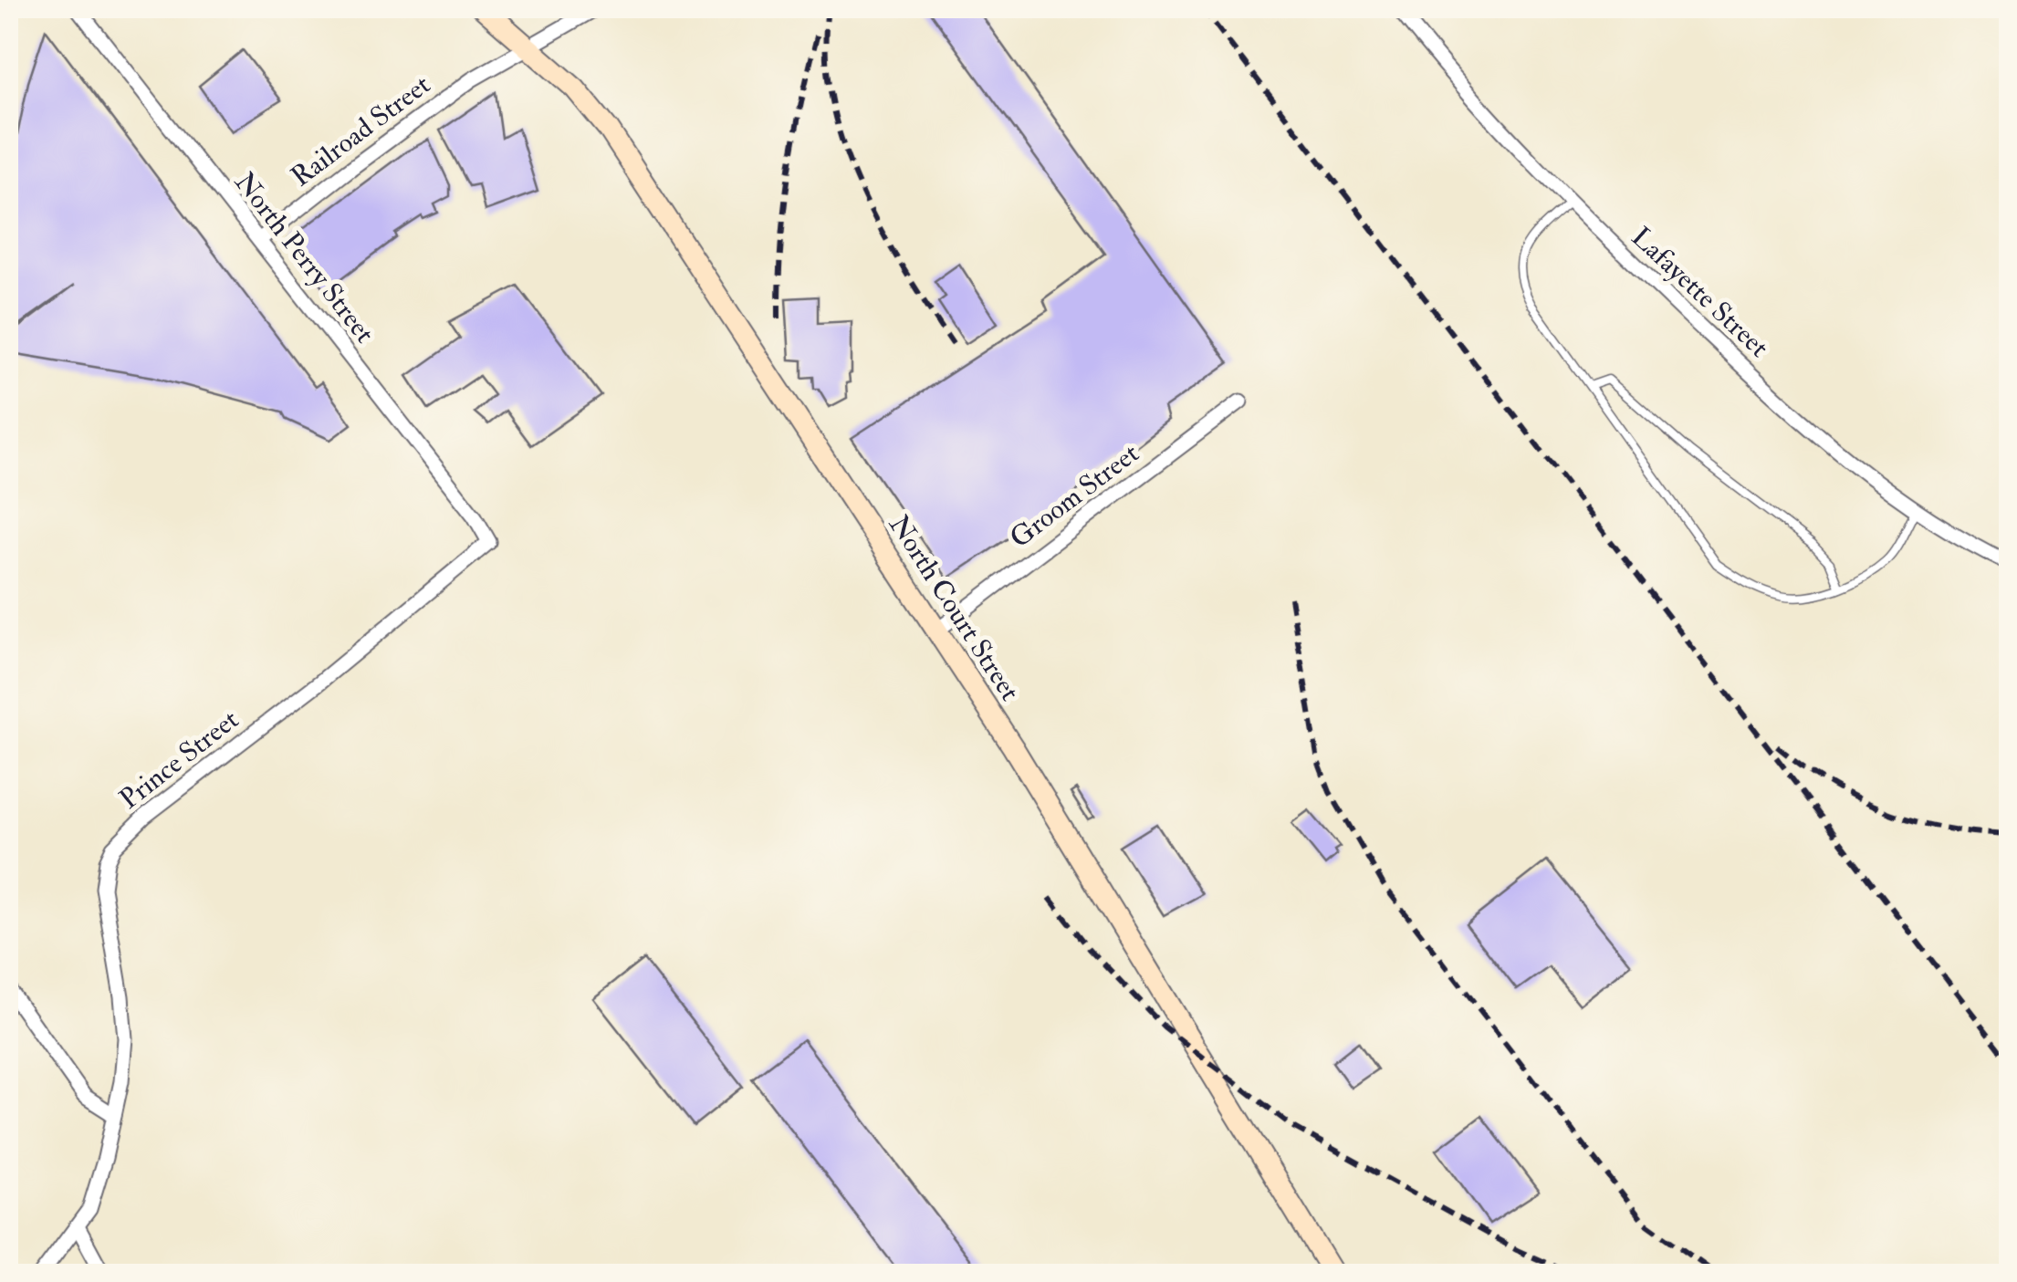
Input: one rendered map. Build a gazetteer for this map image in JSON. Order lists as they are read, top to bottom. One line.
{"streets":{"main road":["North Court Street"],"street":["Railroad Street","North Perry Street","Lafayette Street","Groom Street","Prince Street"]},"crossings":[["Railroad Street","North Perry Street"],["Railroad Street","North Court Street"],["North Perry Street","Prince Street"],["Groom Street","North Court Street"]]}
